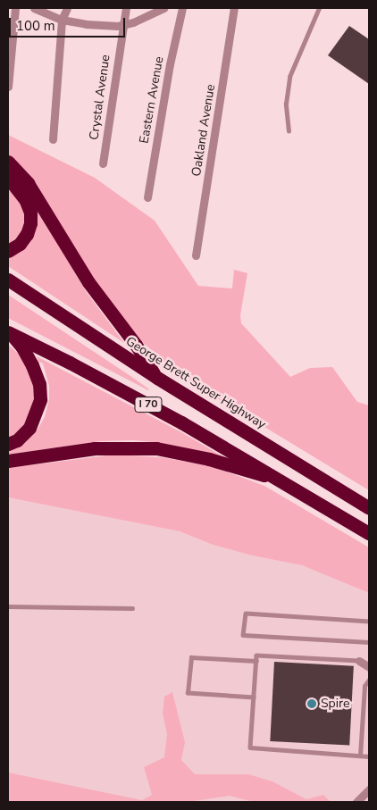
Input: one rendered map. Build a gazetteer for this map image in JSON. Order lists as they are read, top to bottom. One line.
{"streets":{"highway":["George Brett Super Highway","I 70"],"street":["Crystal Avenue","Eastern Avenue","Oakland Avenue"]},"places":["Spire"],"scale_bar":"100 m"}
